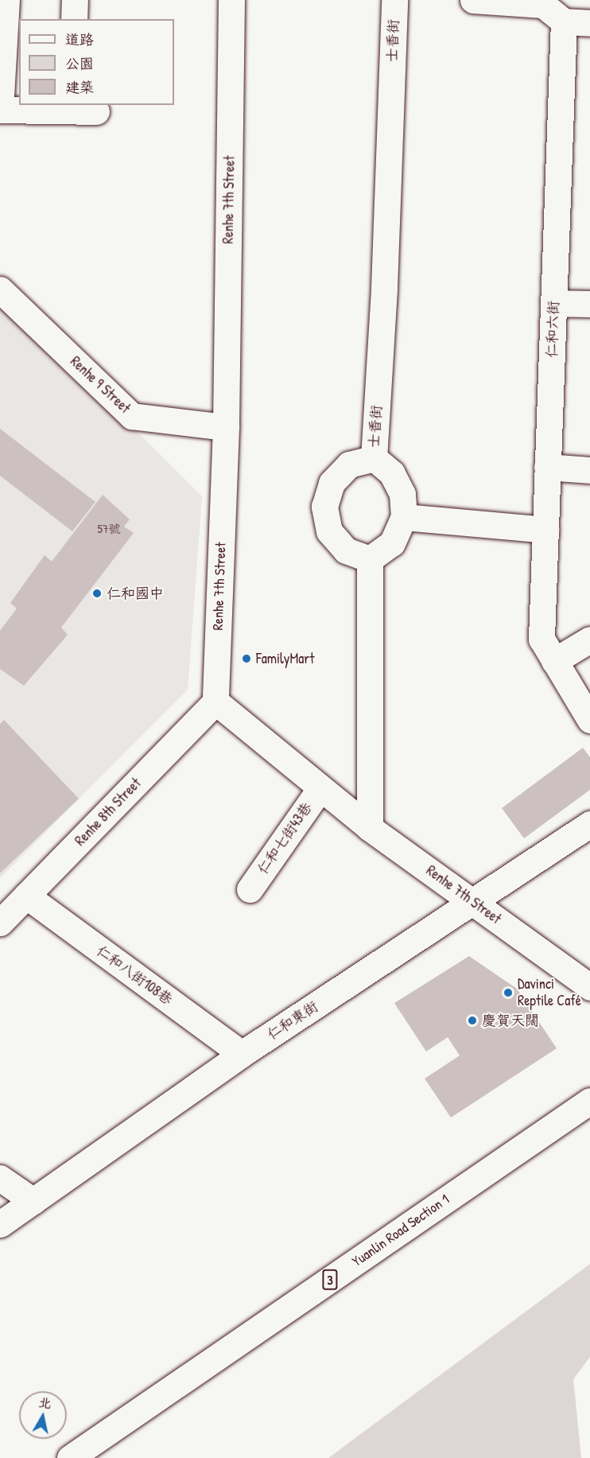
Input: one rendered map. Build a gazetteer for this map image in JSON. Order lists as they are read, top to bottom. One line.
{"streets":{"street":["士香街","Renhe 7th Street","仁和六街","Renhe 9 Street","Renhe 8th Street","仁和七街43巷","仁和八街108巷","仁和東街","Yuanlin Road Section 1","3"]},"crossings":[["Renhe 7th Street","Renhe 9 Street"],["Renhe 7th Street","Renhe 8th Street"],["Renhe 7th Street","仁和七街43巷"],["Renhe 7th Street","仁和東街"],["Renhe 8th Street","仁和八街108巷"],["仁和八街108巷","仁和東街"]],"places":["仁和國中","FamilyMart","Davinci Reptile Café","慶賀天闊"],"house_numbers":["57號"],"legend":["道路","公園","建築"],"north":"top"}
